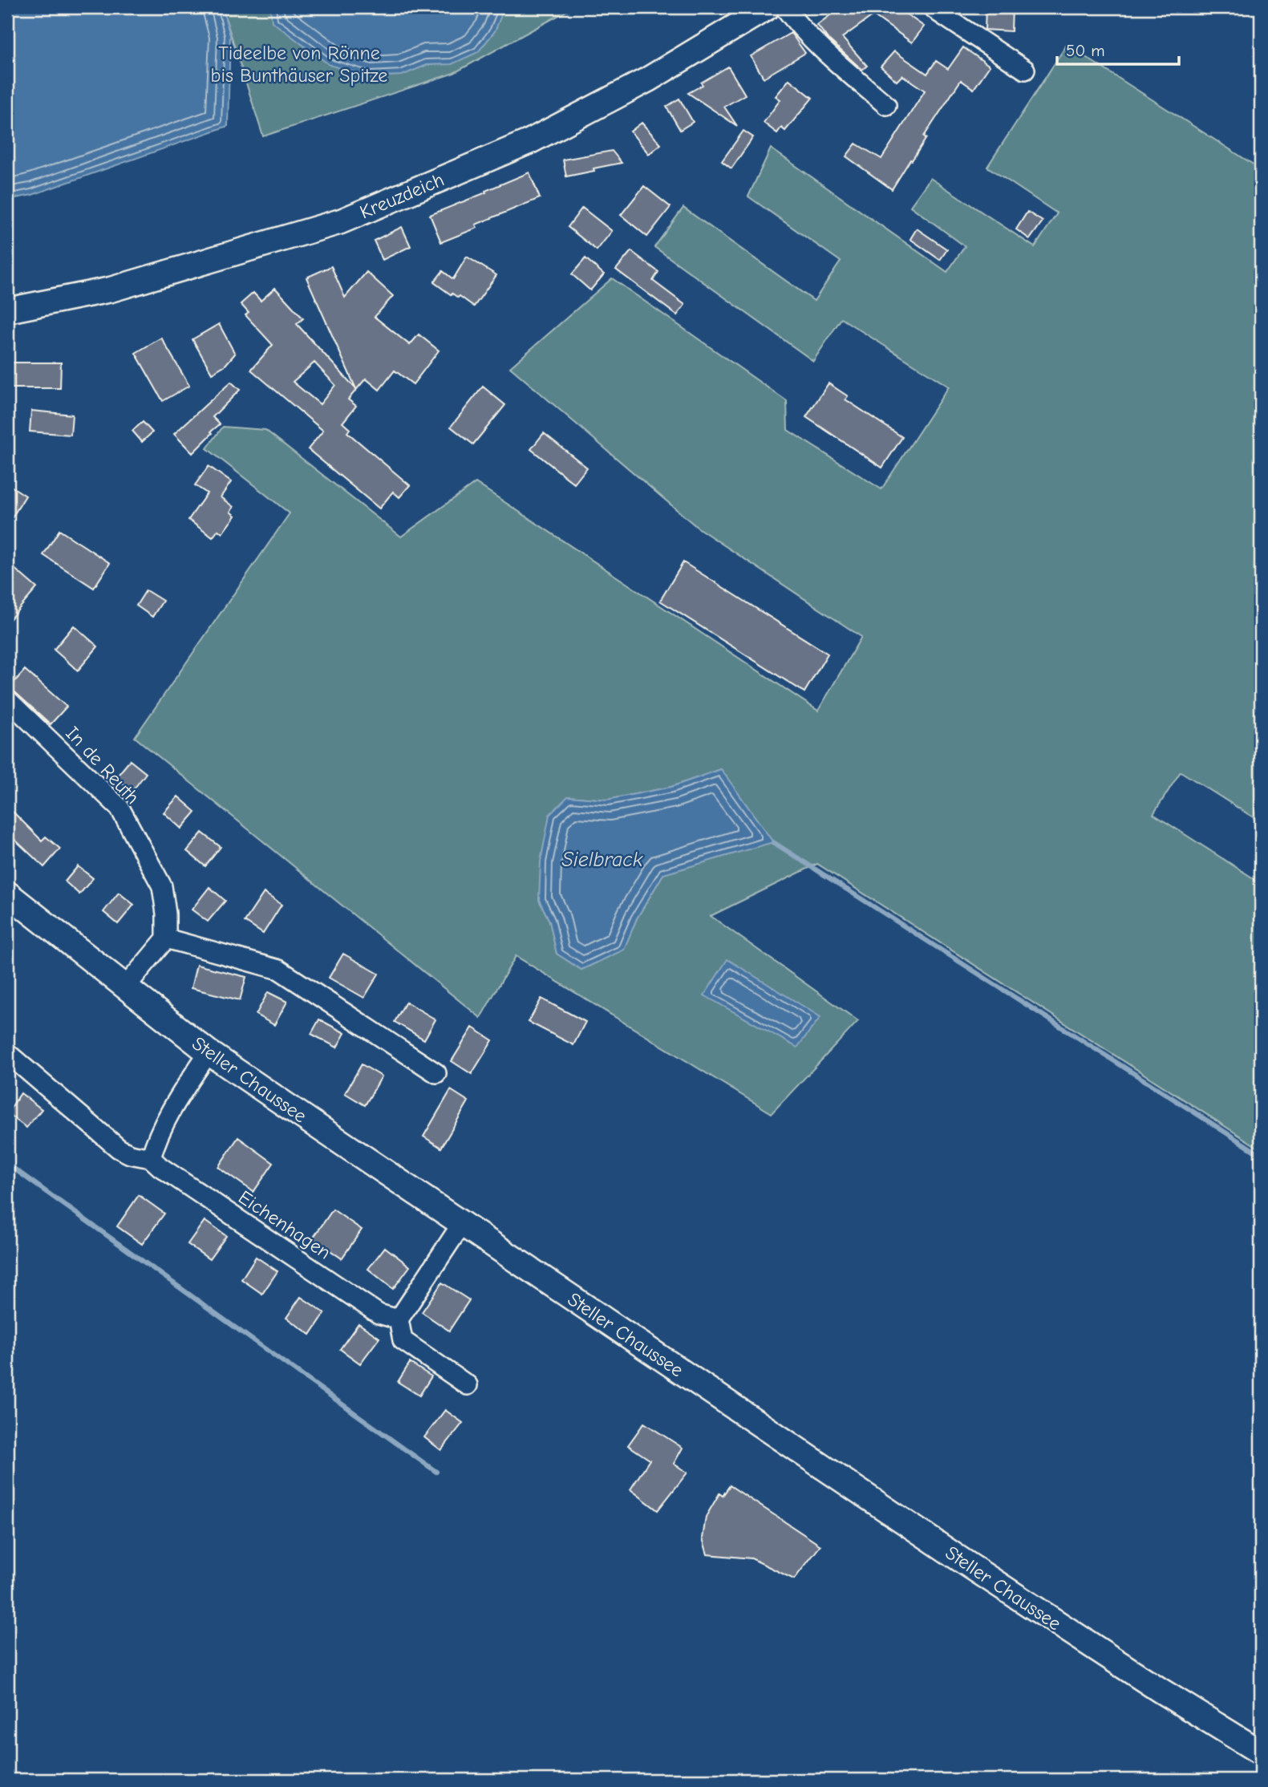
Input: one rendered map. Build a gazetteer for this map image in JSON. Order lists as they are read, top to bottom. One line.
{"streets":{"street":["Kreuzdeich","In de Reuth","Steller Chaussee","Eichenhagen"]},"water":["Sielbrack"],"parks":["Tideelbe von Rönne bis Bunthäuser Spitze"],"scale_bar":"50 m"}
